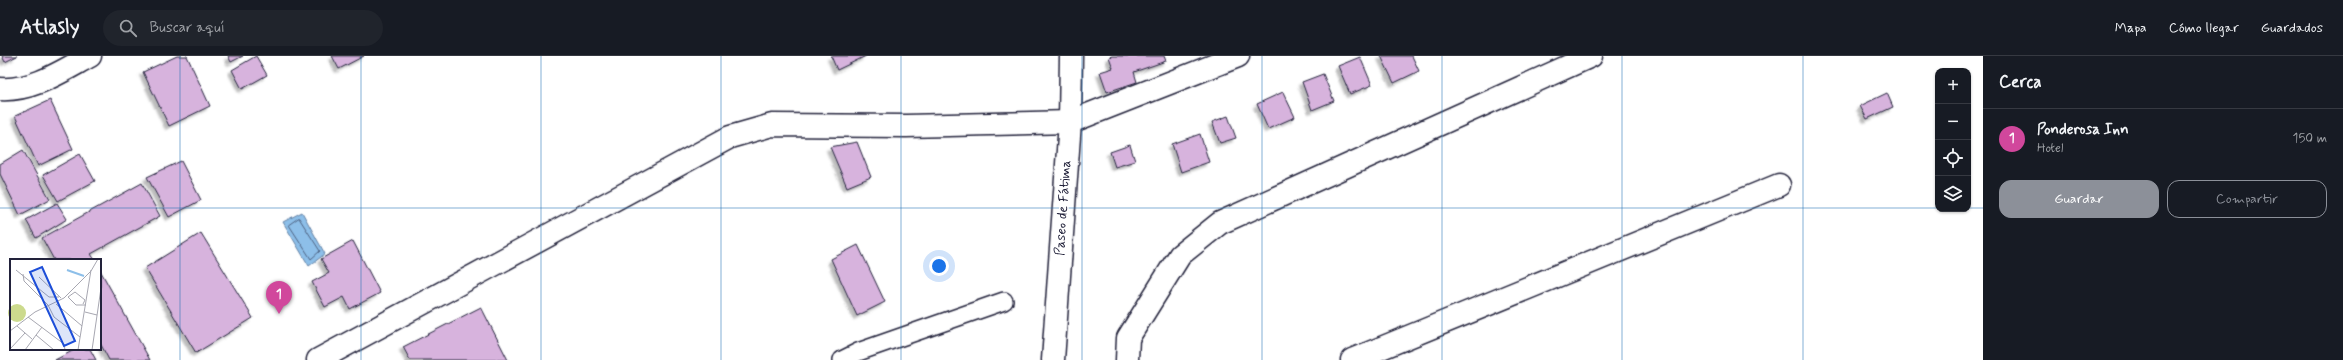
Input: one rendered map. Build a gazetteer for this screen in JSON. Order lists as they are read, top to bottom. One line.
{"streets":{"street":["Paseo de Fátima"]},"page":{"header":"Atlasly","search":"Buscar aquí","nav":["Mapa","Cómo llegar","Guardados"],"heading":"Cerca","map_buttons":["+","−"],"list":[{"mark":"1","name":"Ponderosa Inn","note":"Hotel","value":"150 m"}],"buttons":["Guardar","Compartir"],"pins":"1"}}
